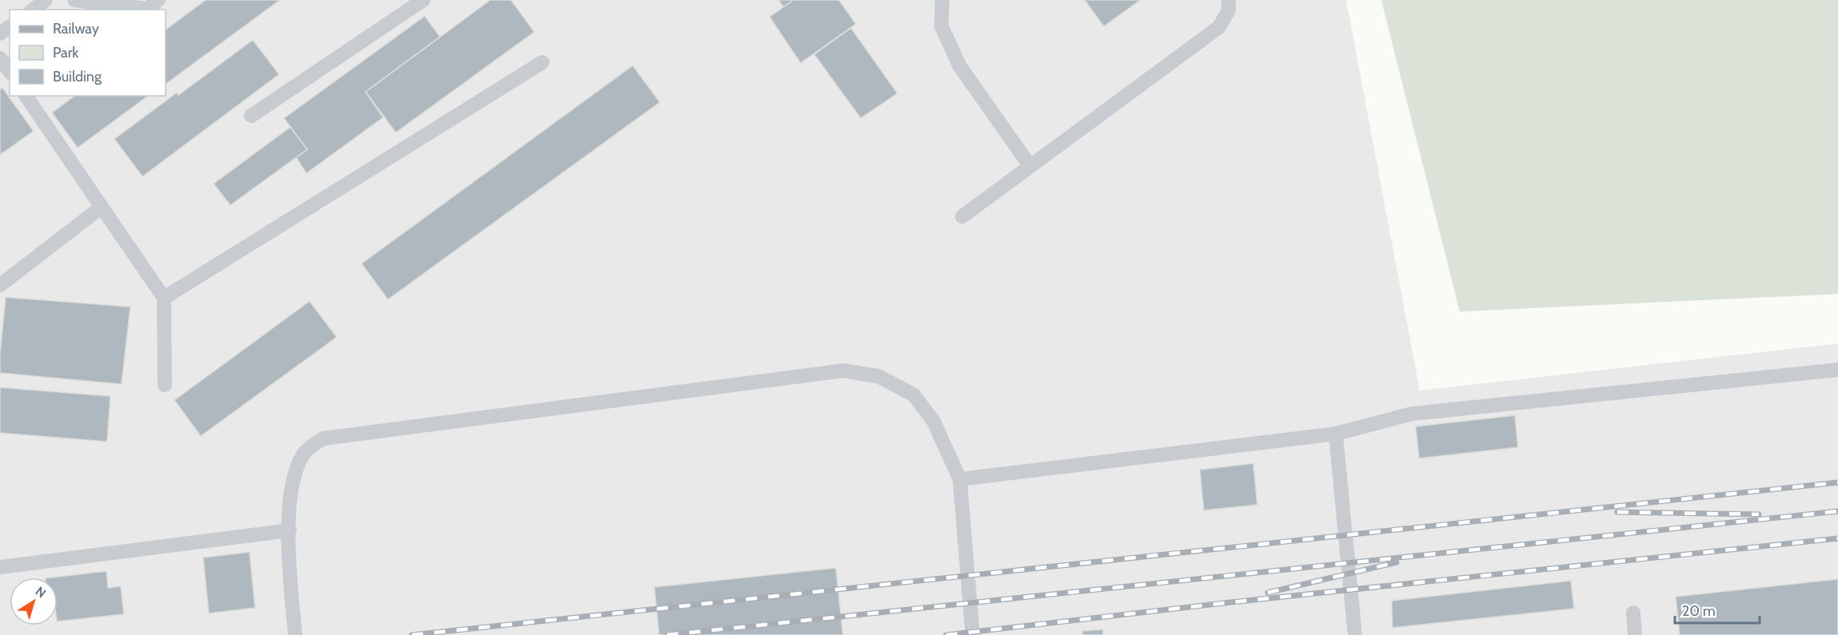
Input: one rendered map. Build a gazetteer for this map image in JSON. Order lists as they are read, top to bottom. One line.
{"legend":["Railway","Park","Building"],"scale_bar":"20 m","north":"top right"}
